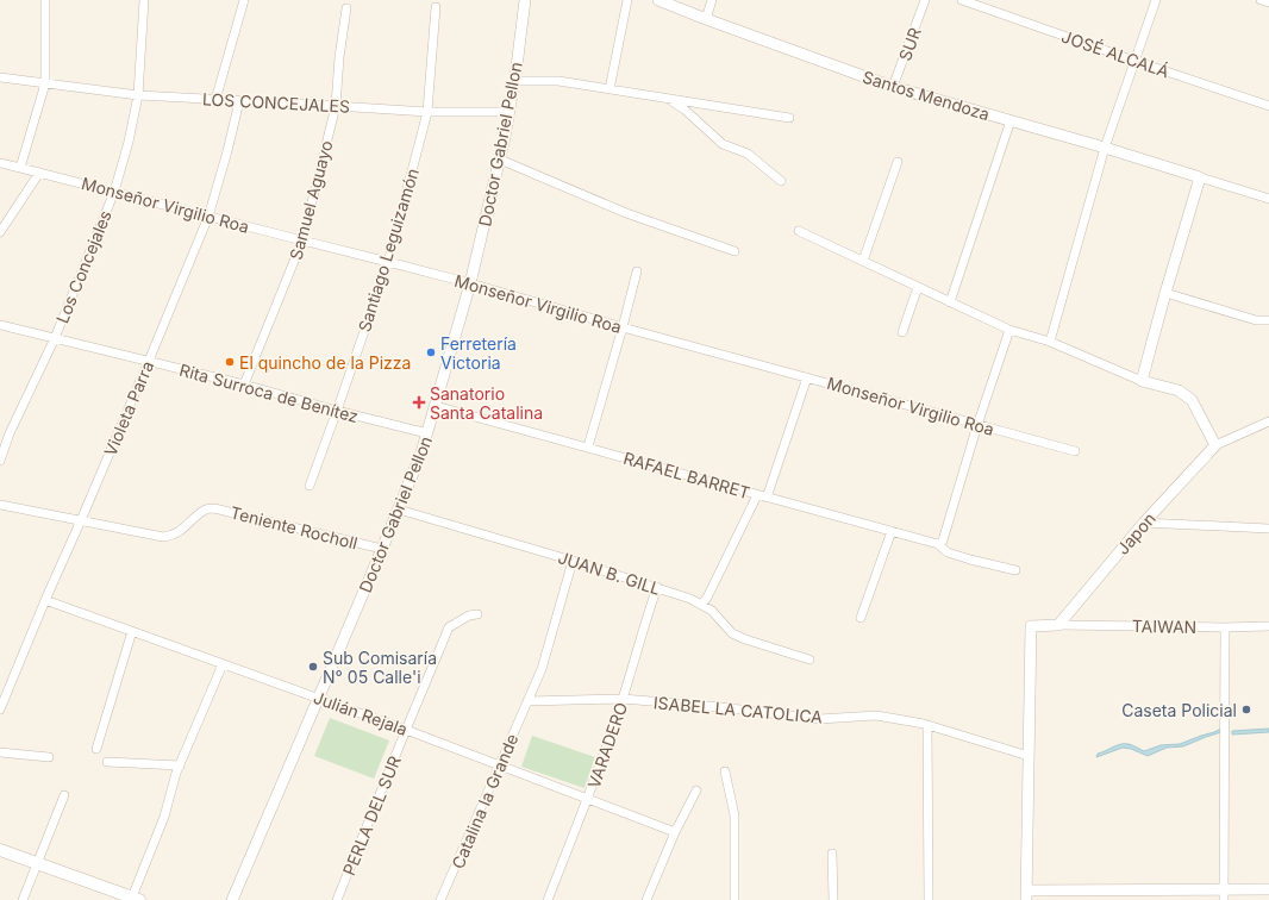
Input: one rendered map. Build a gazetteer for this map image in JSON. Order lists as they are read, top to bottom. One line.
{"streets":{"street":["SUR","JOSÉ ALCALÁ","Santos Mendoza","LOS CONCEJALES","Doctor Gabriel Pellon","Samuel Aguayo","Monseñor Virgilio Roa","Santiago Leguizamón","Los Concejales","Rita Surroca de Benítez","Violeta Parra","RAFAEL BARRET","Teniente Rocholl","Japon","JUAN B. GILL","TAIWAN","ISABEL LA CATOLICA","Julián Rejala","VARADERO","Catalina la Grande","PERLA DEL SUR"]},"crossings":[["SUR","Santos Mendoza"],["LOS CONCEJALES","Doctor Gabriel Pellon"],["LOS CONCEJALES","Samuel Aguayo"],["LOS CONCEJALES","Santiago Leguizamón"],["LOS CONCEJALES","Los Concejales"],["LOS CONCEJALES","Violeta Parra"],["Doctor Gabriel Pellon","Monseñor Virgilio Roa"],["Doctor Gabriel Pellon","Rita Surroca de Benítez"],["Doctor Gabriel Pellon","RAFAEL BARRET"],["Doctor Gabriel Pellon","Teniente Rocholl"],["Doctor Gabriel Pellon","JUAN B. GILL"],["Doctor Gabriel Pellon","Julián Rejala"],["Samuel Aguayo","Monseñor Virgilio Roa"],["Samuel Aguayo","Rita Surroca de Benítez"],["Monseñor Virgilio Roa","Santiago Leguizamón"],["Monseñor Virgilio Roa","Los Concejales"],["Monseñor Virgilio Roa","Violeta Parra"],["Santiago Leguizamón","Rita Surroca de Benítez"],["Los Concejales","Rita Surroca de Benítez"],["Rita Surroca de Benítez","Violeta Parra"],["Violeta Parra","Teniente Rocholl"],["Violeta Parra","Julián Rejala"],["Japon","TAIWAN"],["JUAN B. GILL","VARADERO"],["JUAN B. GILL","Catalina la Grande"],["ISABEL LA CATOLICA","VARADERO"],["ISABEL LA CATOLICA","Catalina la Grande"],["Julián Rejala","VARADERO"],["Julián Rejala","Catalina la Grande"],["Julián Rejala","PERLA DEL SUR"]],"places":{"other":["Ferretería Victoria","El quincho de la Pizza","Sub Comisaría N° 05 Calle'i","Caseta Policial"],"health":["Sanatorio Santa Catalina"]}}
